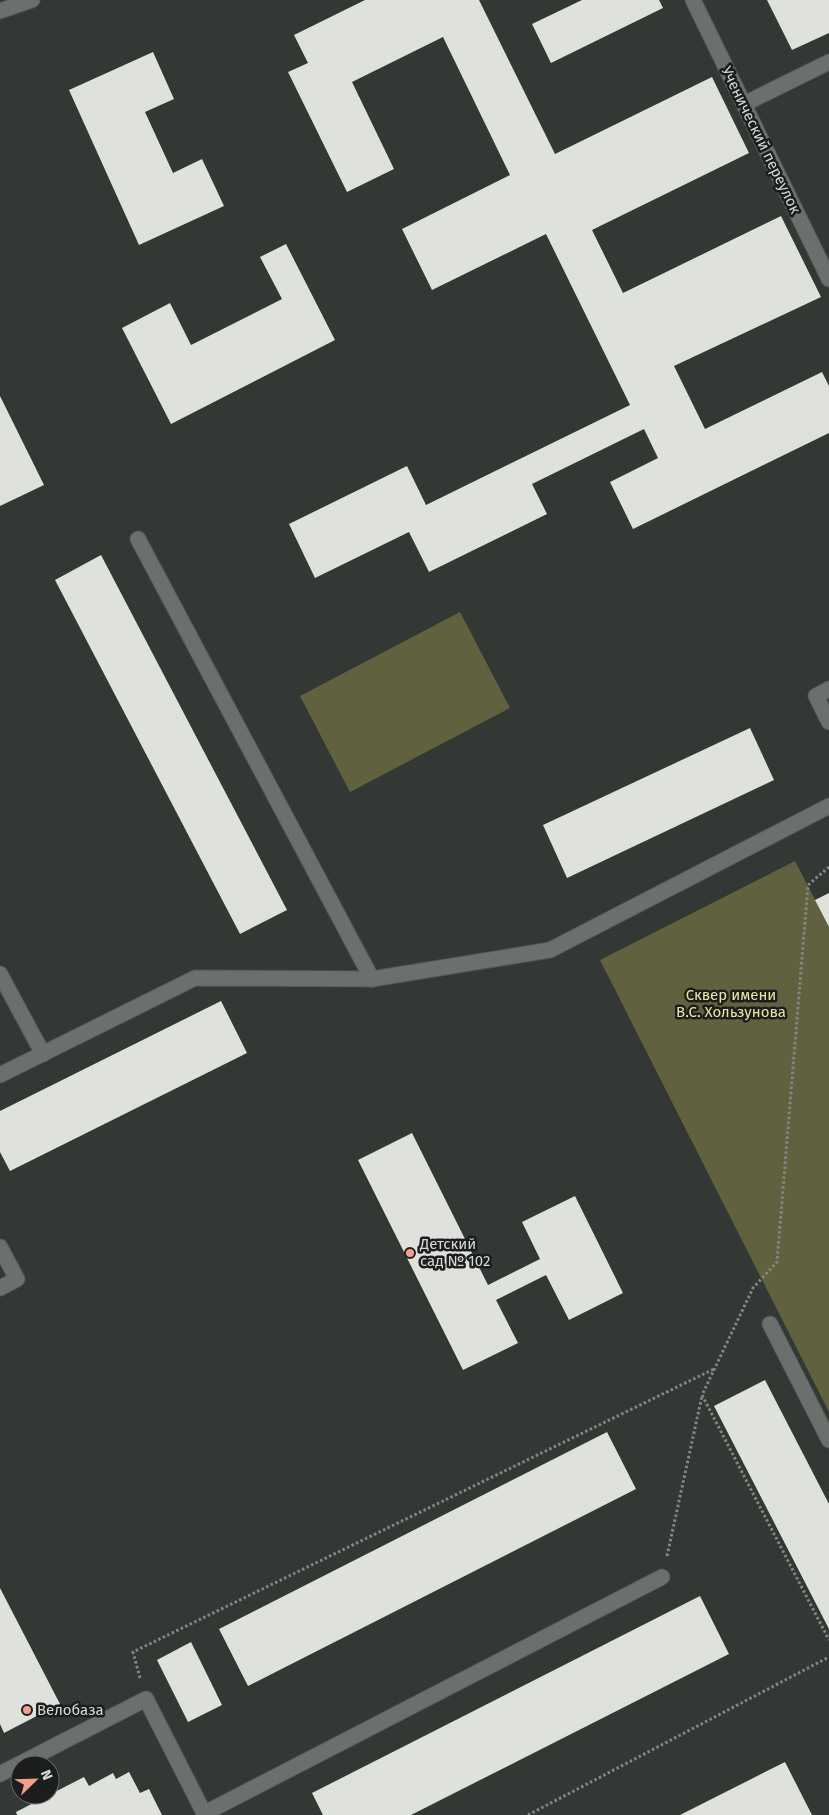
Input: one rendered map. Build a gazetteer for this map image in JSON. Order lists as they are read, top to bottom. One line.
{"streets":{"lane":["Ученический переулок"]},"parks":["Сквер имени В.С. Хользунова"],"places":["Детский сад № 102","Велобаза"],"north":"top right"}
